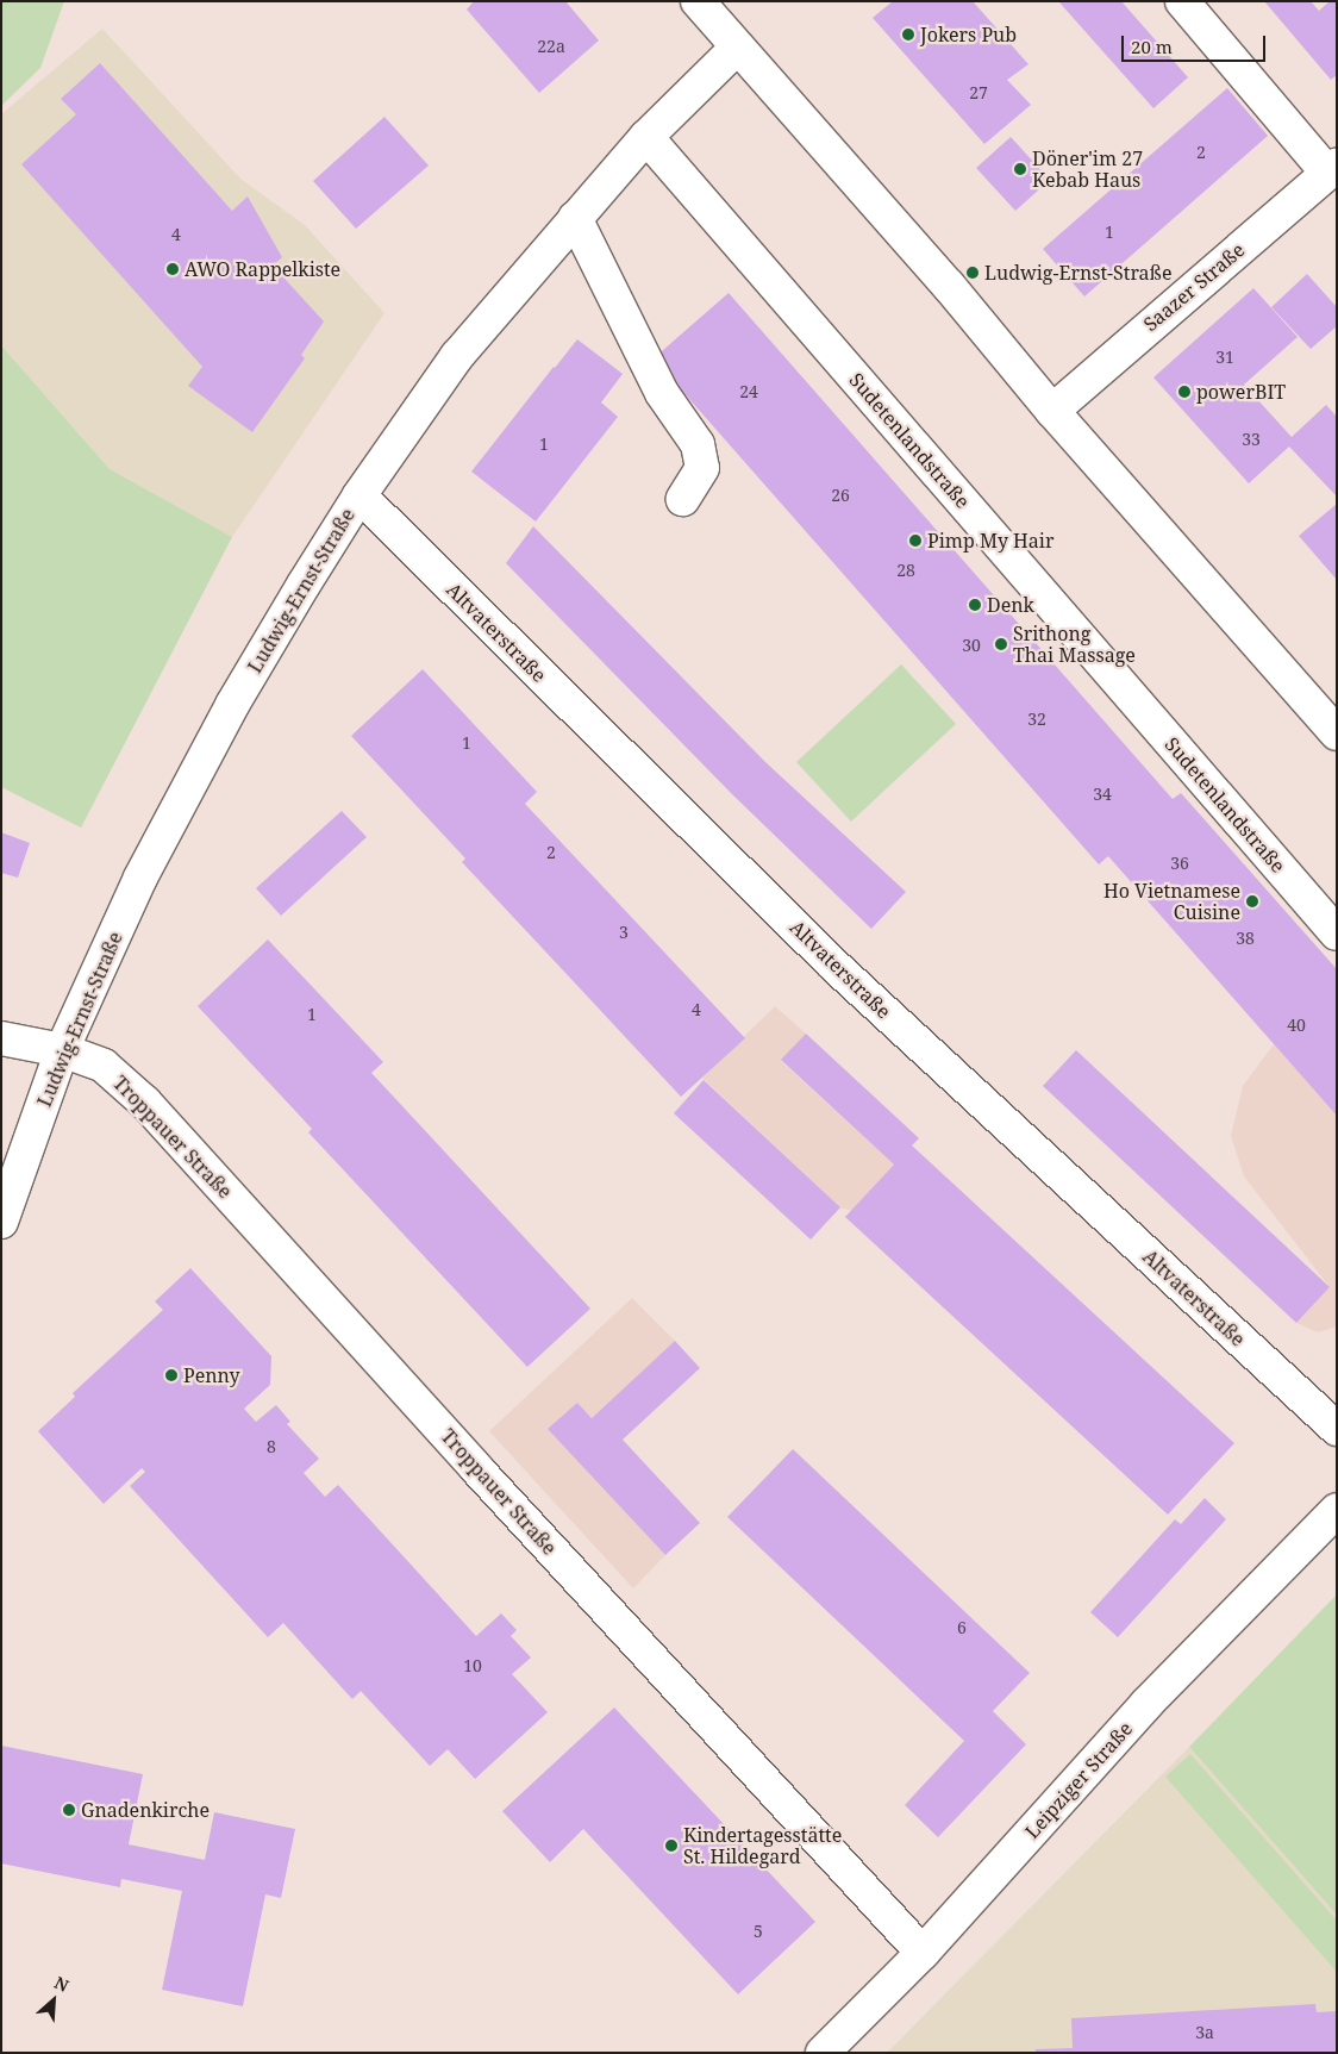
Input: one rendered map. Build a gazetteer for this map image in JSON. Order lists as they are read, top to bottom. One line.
{"streets":{"street":["Saazer Straße","Sudetenlandstraße","Ludwig-Ernst-Straße","Altvaterstraße","Troppauer Straße","Leipziger Straße"]},"crossings":[["Sudetenlandstraße","Ludwig-Ernst-Straße"],["Ludwig-Ernst-Straße","Altvaterstraße"],["Ludwig-Ernst-Straße","Troppauer Straße"],["Troppauer Straße","Leipziger Straße"]],"places":["Jokers Pub","Döner'im 27 Kebab Haus","AWO Rappelkiste","Ludwig-Ernst-Straße","powerBIT","Pimp My Hair","Denk","Srithong Thai Massage","Ho Vietnamese Cuisine","Penny","Gnadenkirche","Kindertagesstätte St. Hildegard"],"house_numbers":["22a","27","2","1","4","31","24","33","1","26","28","30","32","1","34","2","36","3","38","4","1","40","8","6","10","5","3a"],"scale_bar":"20 m","north":"top right"}
